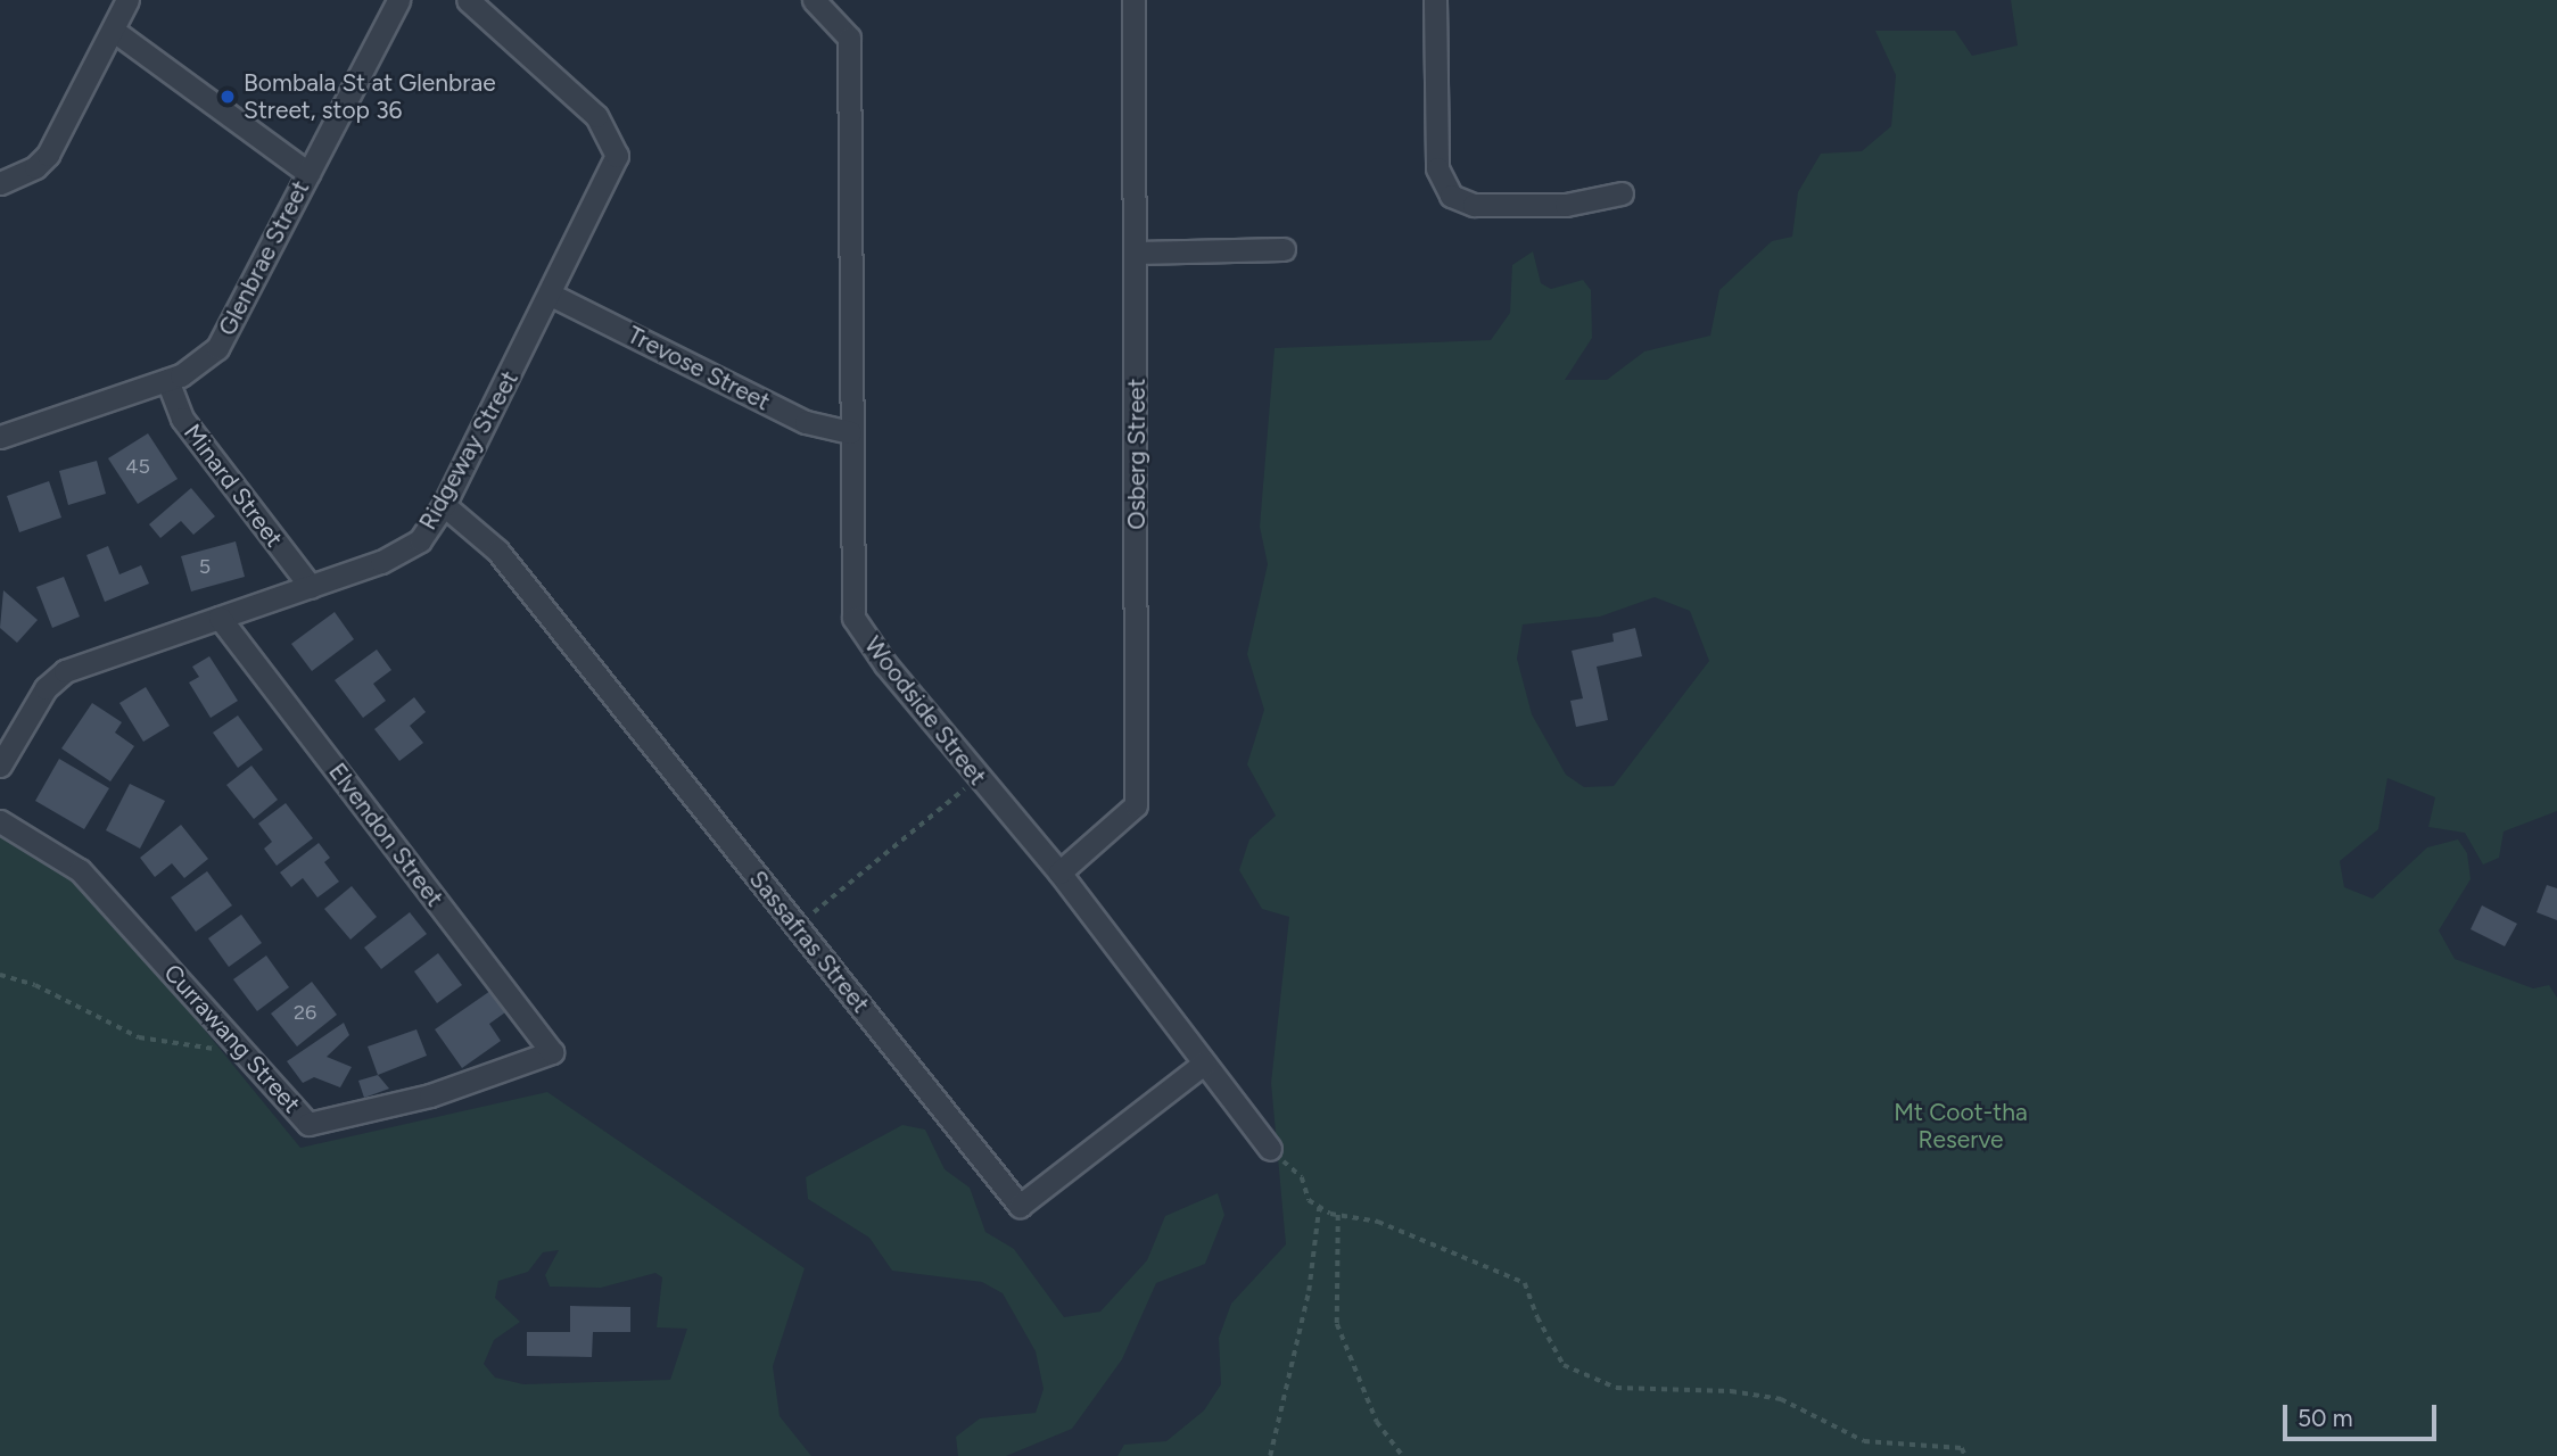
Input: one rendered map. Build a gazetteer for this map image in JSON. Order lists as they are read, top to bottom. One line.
{"streets":{"street":["Glenbrae Street","Trevose Street","Ridgeway Street","Osberg Street","Minard Street","Woodside Street","Elvendon Street","Sassafras Street","Currawang Street"]},"crossings":[["Glenbrae Street","Minard Street"],["Trevose Street","Ridgeway Street"],["Trevose Street","Woodside Street"],["Ridgeway Street","Minard Street"],["Ridgeway Street","Elvendon Street"],["Ridgeway Street","Sassafras Street"],["Osberg Street","Woodside Street"],["Woodside Street","Sassafras Street"],["Elvendon Street","Currawang Street"]],"parks":["Mt Coot-tha Reserve"],"places":["Bombala St at Glenbrae Street, stop 36"],"house_numbers":["45","5","26"],"scale_bar":"50 m"}
